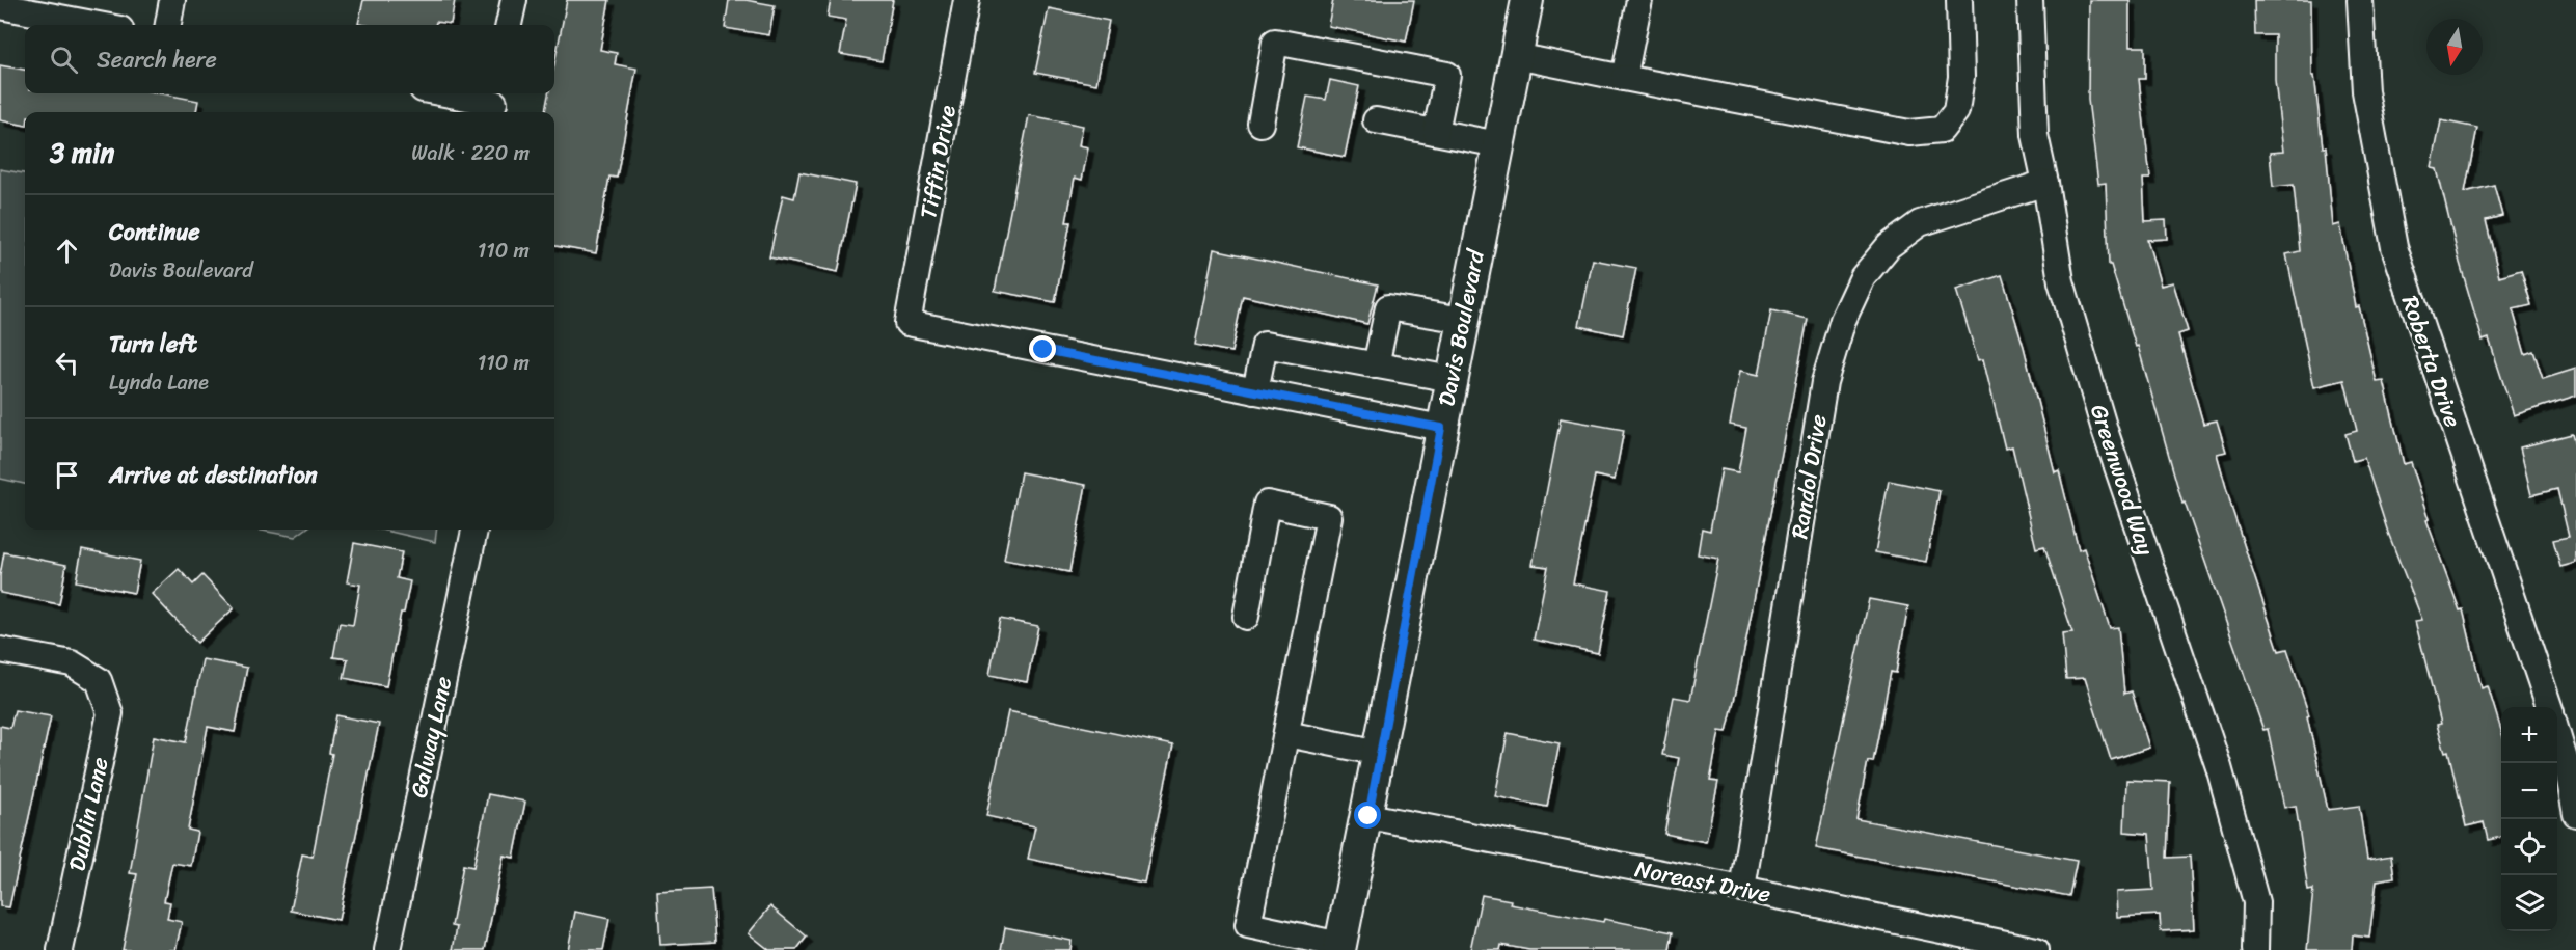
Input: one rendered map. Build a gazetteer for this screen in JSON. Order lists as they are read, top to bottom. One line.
{"streets":{"main road":["Davis Boulevard"],"street":["Tiffin Drive","Roberta Drive","Randol Drive","Greenwood Way","Galway Lane","Dublin Lane","Noreast Drive"]},"crossings":[["Davis Boulevard","Noreast Drive"],["Randol Drive","Greenwood Way"],["Randol Drive","Noreast Drive"]],"north":"bottom","page":{"search":"Search here","heading":["3 min","Walk · 220 m"],"list":[["Continue","Davis Boulevard","110 m"],["Turn left","Lynda Lane","110 m"],"Arrive at destination"],"map_buttons":["+","−"]}}
